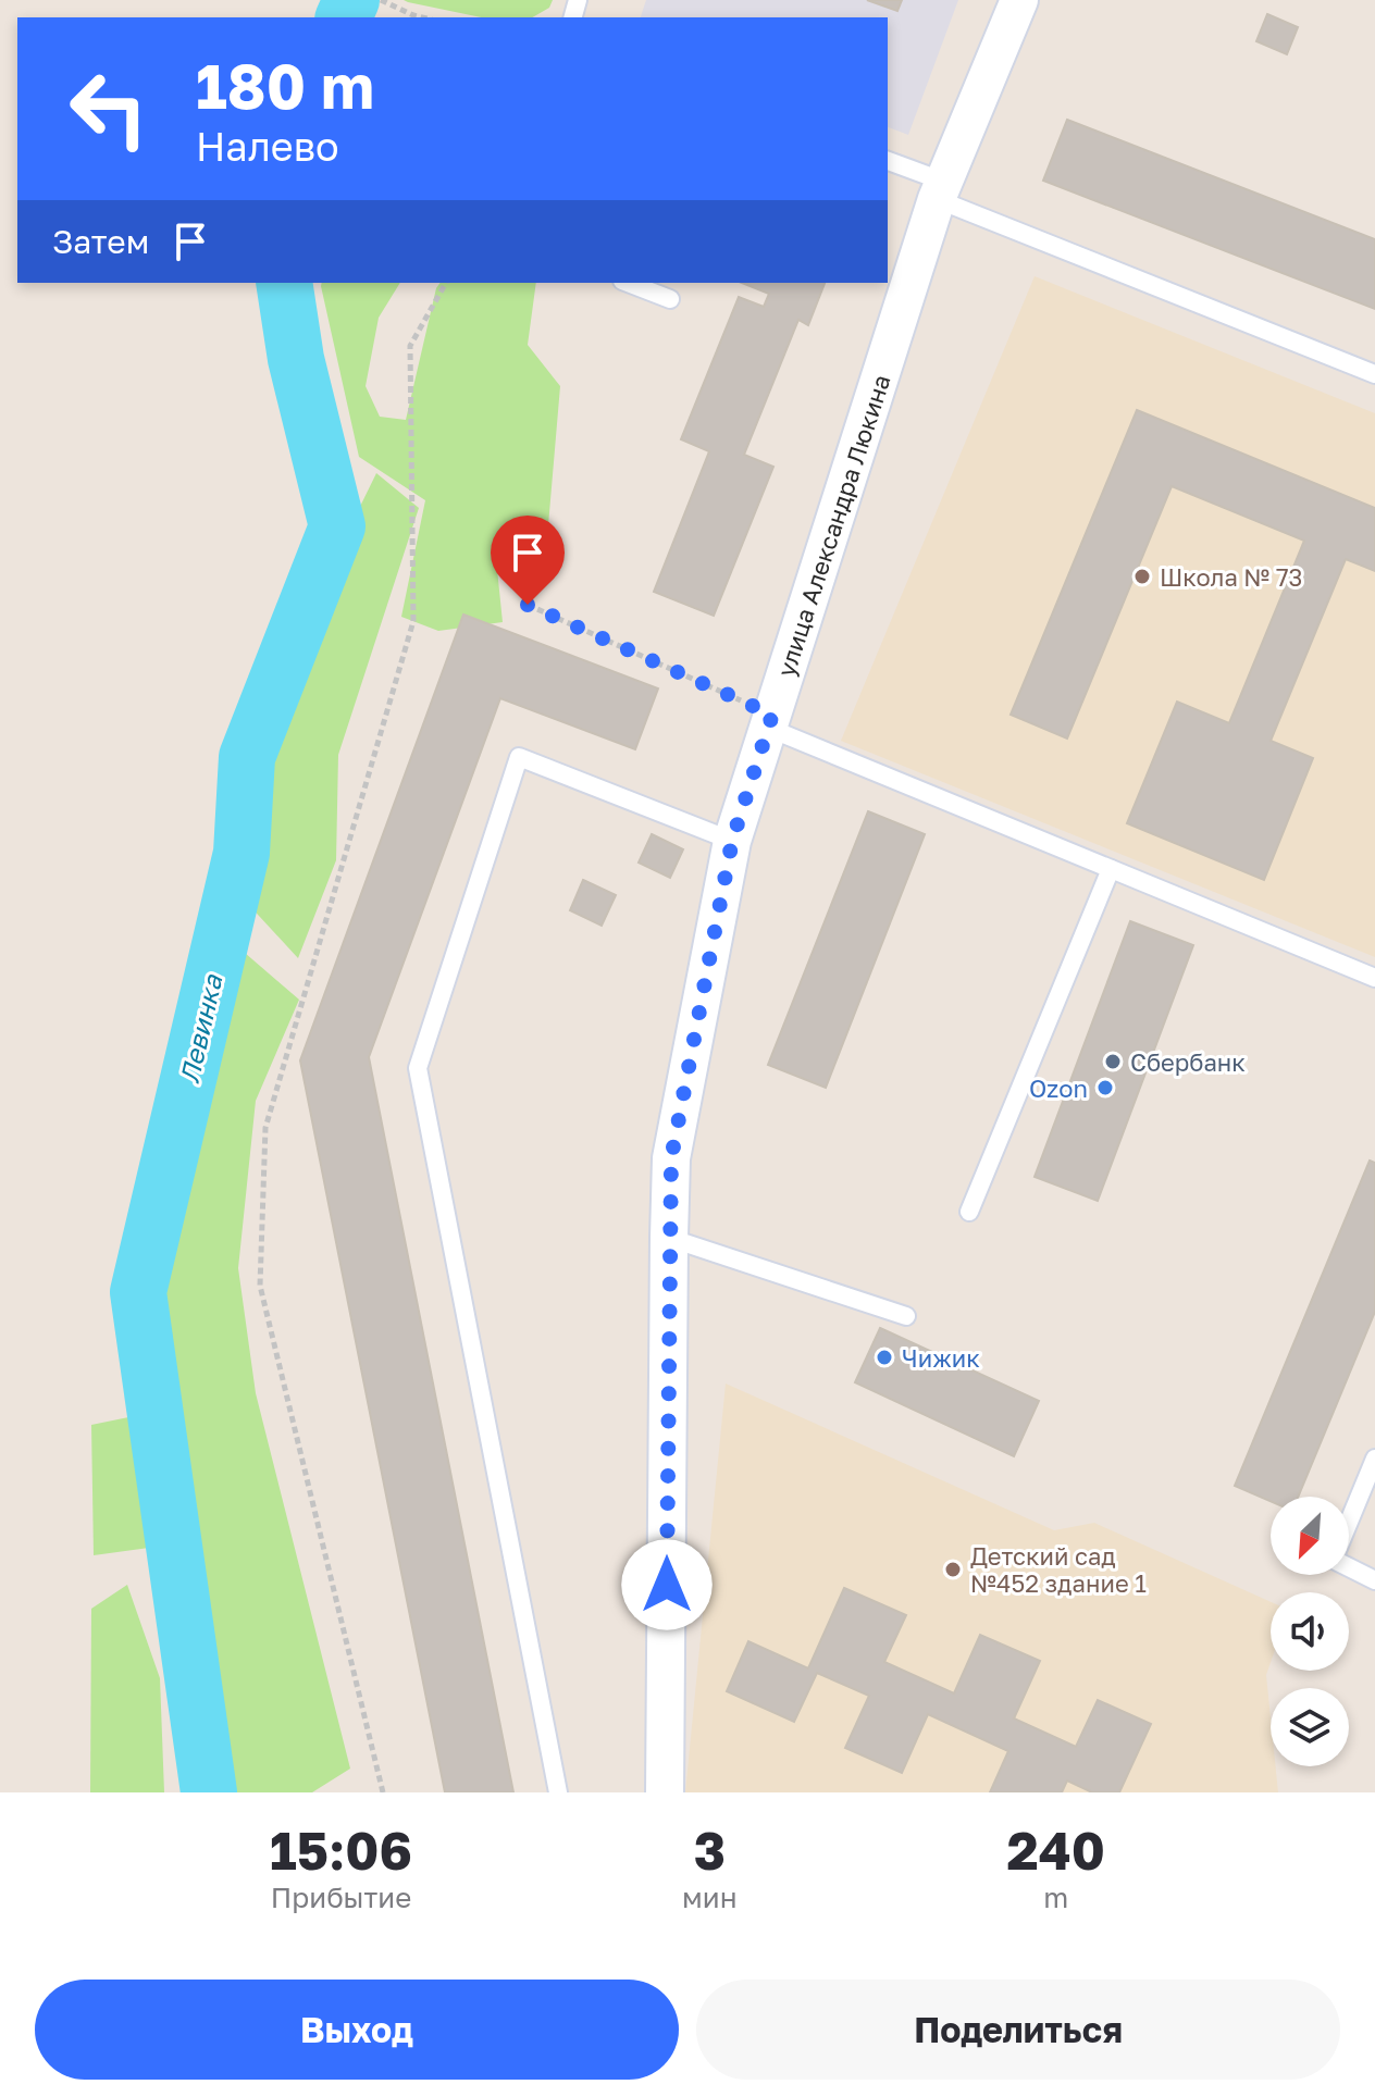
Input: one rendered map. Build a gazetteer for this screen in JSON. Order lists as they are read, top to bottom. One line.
{"streets":{"street":["улица Александра Люкина"]},"water":["Левинка"],"places":["Школа № 73","Сбербанк","Ozon","Чижик","Детский сад №452 здание 1"],"north":"bottom left","page":{"turn":["180 m","Налево"],"then":"Затем","eta":["15:06","Прибытие","3","мин","240","m"],"buttons":["Выход","Поделиться"]}}
